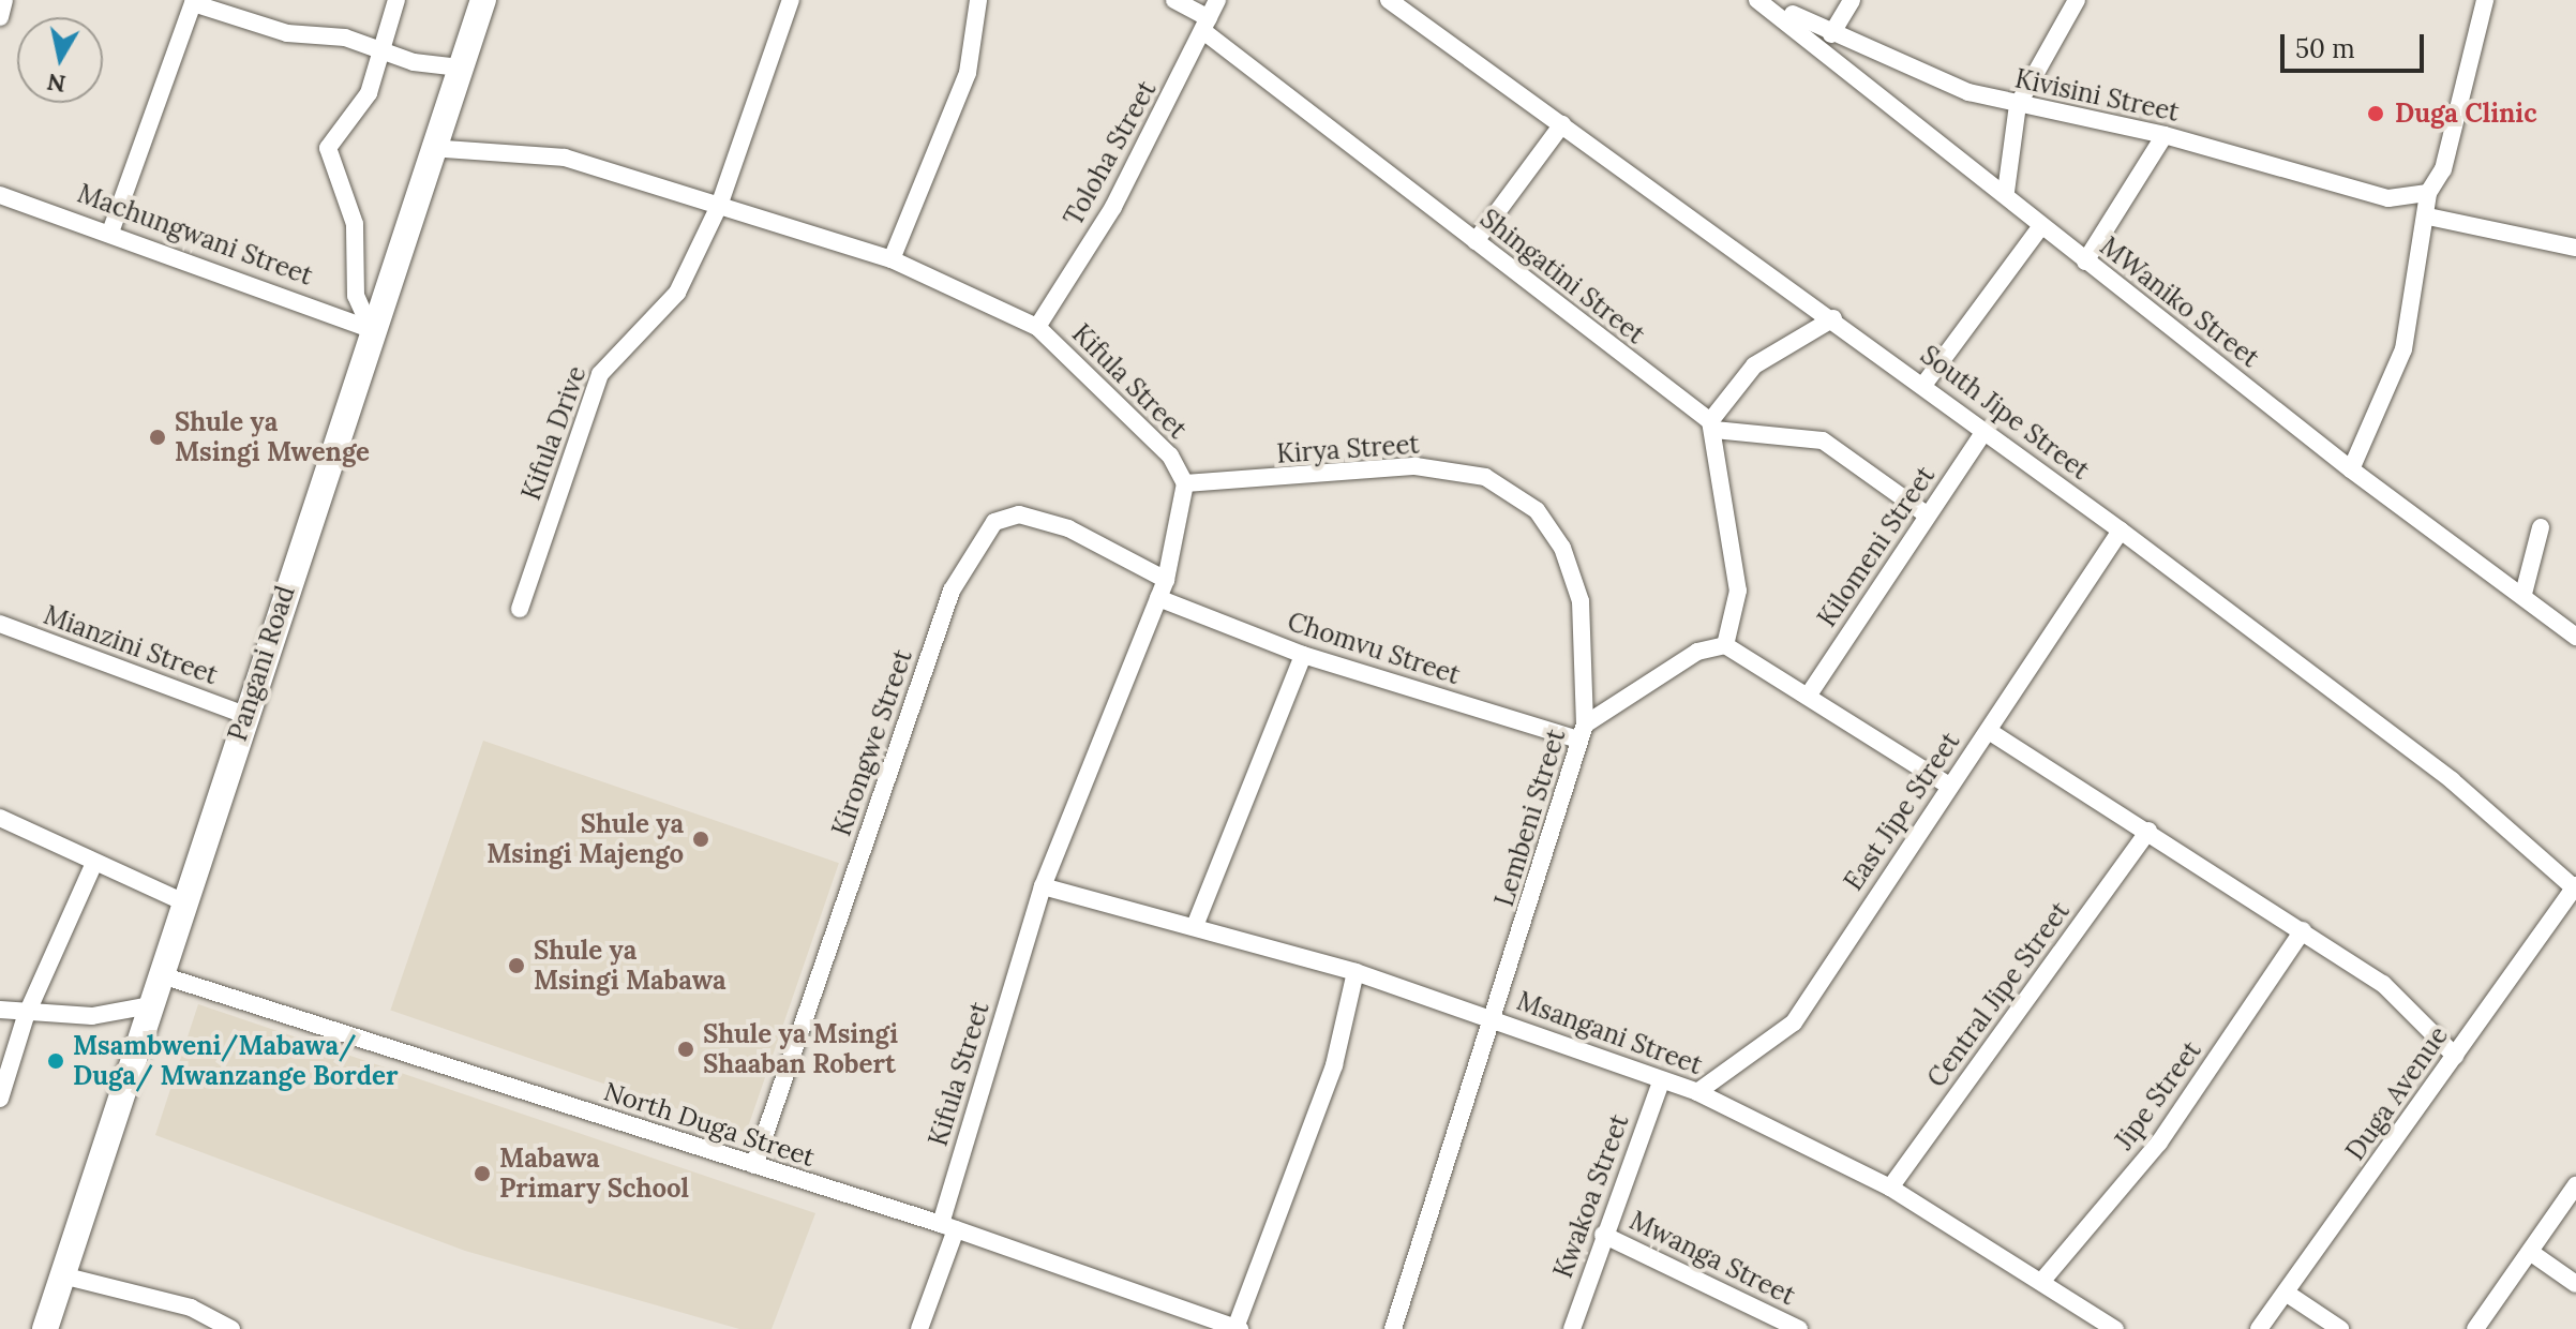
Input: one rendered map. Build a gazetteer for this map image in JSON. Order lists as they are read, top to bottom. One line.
{"streets":{"main road":["Pangani Road"],"street":["Kivisini Street","Toloha Street","Machungwani Street","Shingatini Street","MWaniko Street","Kifula Street","South Jipe Street","Kifula Drive","Kirya Street","Kilomeni Street","Mianzini Street","Chomvu Street","Kirongwe Street","East Jipe Street","Lembeni Street","Central Jipe Street","Msangani Street","Duga Avenue","Jipe Street","North Duga Street","Kwakoa Street","Mwanga Street"]},"crossings":[["Toloha Street","Shingatini Street"],["Toloha Street","Kifula Street"],["Machungwani Street","Pangani Road"],["Kifula Street","Kifula Drive"],["Kifula Street","Kirya Street"],["Kifula Street","Chomvu Street"],["Kifula Street","Pangani Road"],["Kifula Street","Kirongwe Street"],["Kifula Street","Msangani Street"],["Kifula Street","North Duga Street"],["South Jipe Street","Kilomeni Street"],["South Jipe Street","East Jipe Street"],["South Jipe Street","Duga Avenue"],["Kirya Street","Chomvu Street"],["Kirya Street","Lembeni Street"],["Mianzini Street","Pangani Road"],["Chomvu Street","Lembeni Street"],["Pangani Road","North Duga Street"],["Kirongwe Street","North Duga Street"],["East Jipe Street","Msangani Street"],["Lembeni Street","Msangani Street"],["Central Jipe Street","Msangani Street"],["Msangani Street","Jipe Street"],["Msangani Street","Kwakoa Street"],["Kwakoa Street","Mwanga Street"]],"places":["Duga Clinic","Shule ya Msingi Mwenge","Shule ya Msingi Majengo","Shule ya Msingi Mabawa","Shule ya Msingi Shaaban Robert","Msambweni/Mabawa/ Duga/ Mwanzange Border","Mabawa Primary School"],"scale_bar":"50 m","north":"bottom"}
